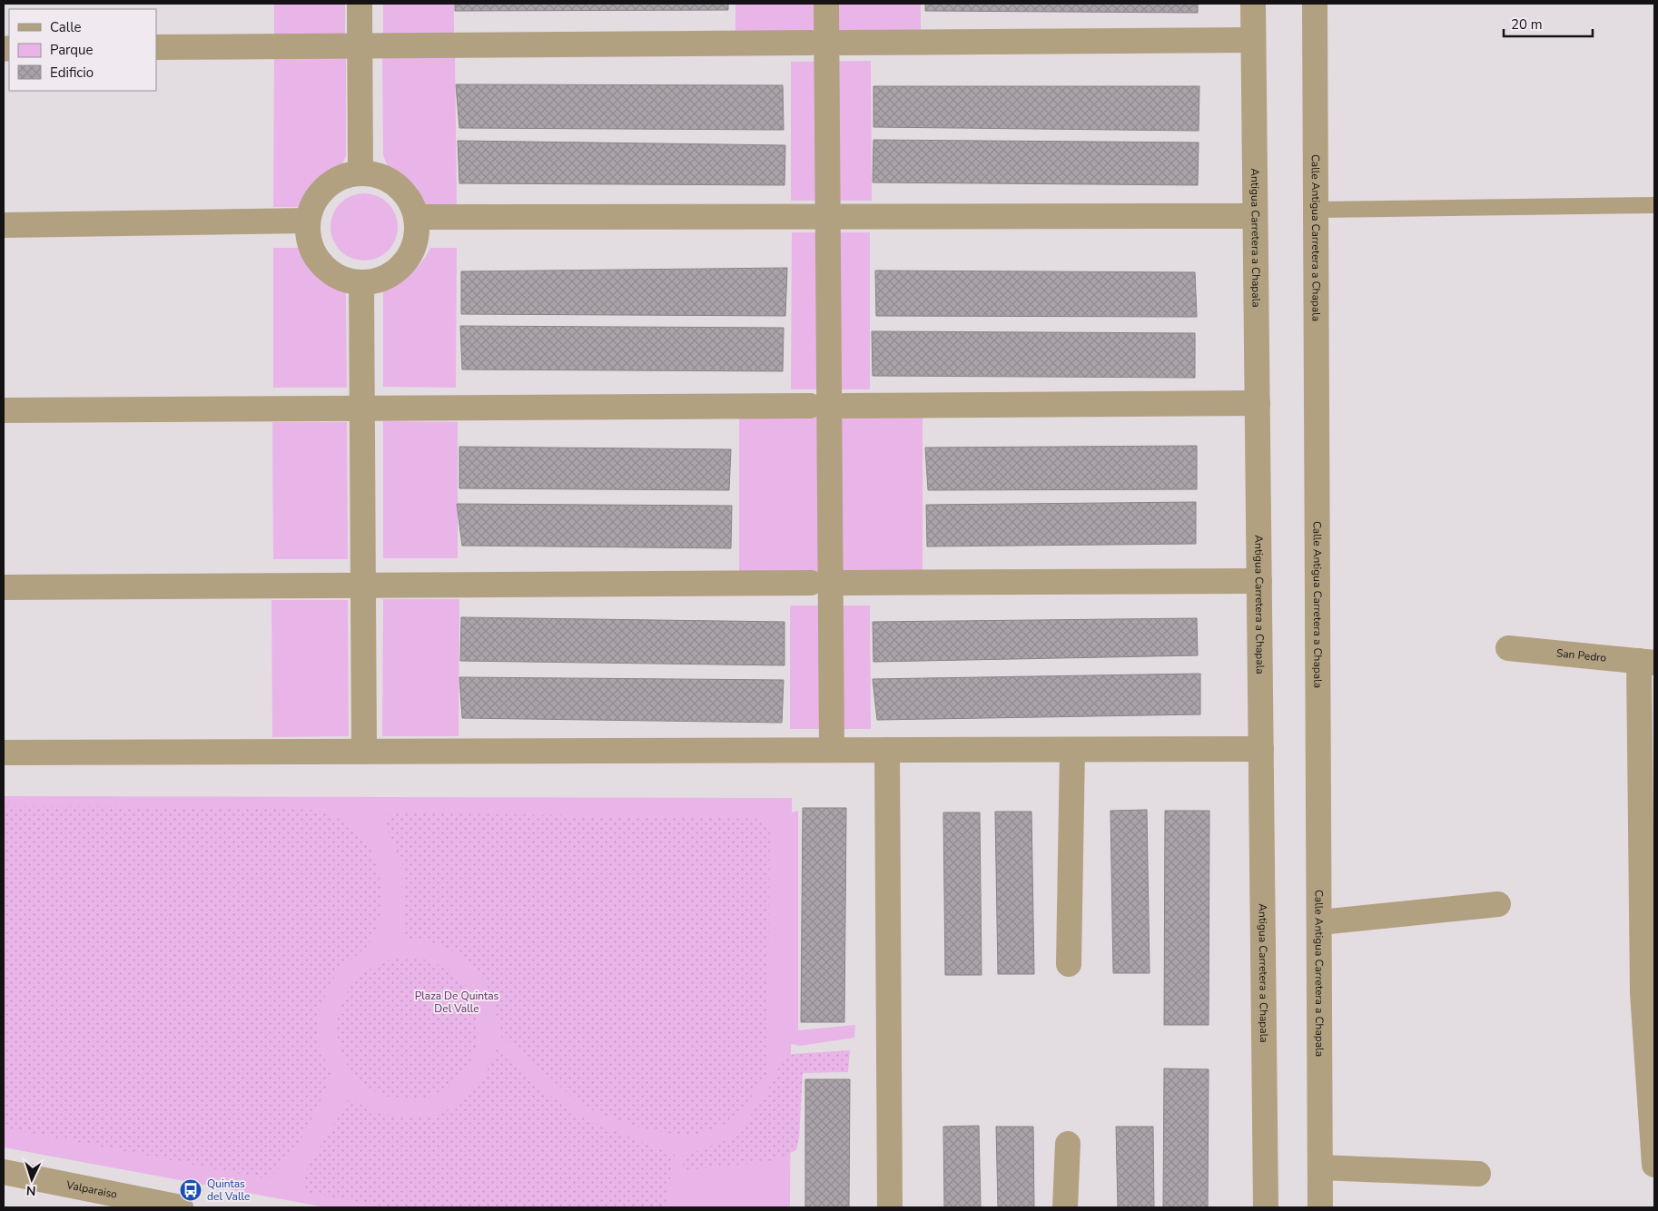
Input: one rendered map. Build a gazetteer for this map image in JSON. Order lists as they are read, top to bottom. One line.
{"streets":{"street":["Antigua Carretera a Chapala","Calle Antigua Carretera a Chapala","San Pedro","Valparaiso"]},"parks":["Plaza De Quintas Del Valle"],"places":{"bus stop":["Quintas del Valle"]},"legend":["Calle","Parque","Edificio"],"scale_bar":"20 m","north":"bottom"}
